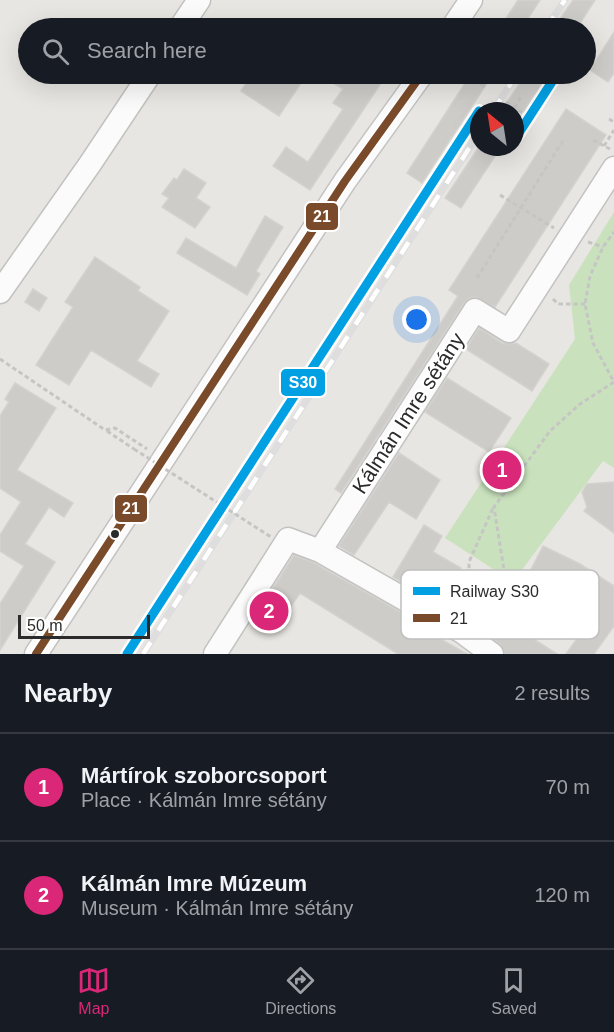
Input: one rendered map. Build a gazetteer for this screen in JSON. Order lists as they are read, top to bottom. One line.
{"streets":{"street":["Kálmán Imre sétány"]},"lines":["rail line S30","transit line 21"],"legend":["Railway S30","21"],"scale_bar":"50 m","north":"top left","page":{"search":"Search here","pins":["1","2"],"scale":"50 m","heading":["Nearby","2 results"],"list":[{"mark":"1","name":"Mártírok szoborcsoport","note":"Place · Kálmán Imre sétány","value":"70 m"},{"mark":"2","name":"Kálmán Imre Múzeum","note":"Museum · Kálmán Imre sétány","value":"120 m"}],"nav":["Map","Directions","Saved"]}}
